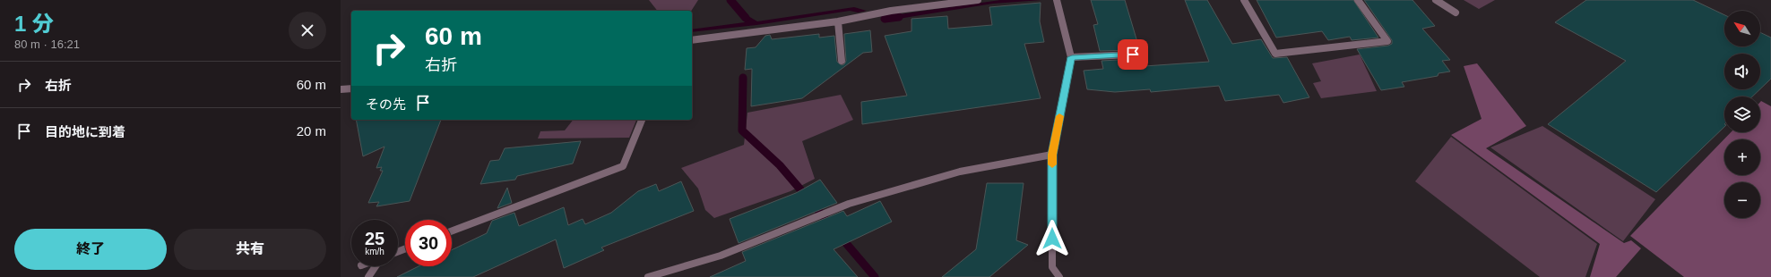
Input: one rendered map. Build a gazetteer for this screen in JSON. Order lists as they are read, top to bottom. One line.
{"north":"top left","page":{"heading":["1 分","80 m · 16:21"],"map_buttons":["+","−"],"turn":["60 m","右折"],"list":[{"name":"右折","value":"60 m"},{"name":"目的地に到着","value":"20 m"}],"then":"その先","speed":"25 km/h","limit":"30","buttons":["終了","共有"]}}
